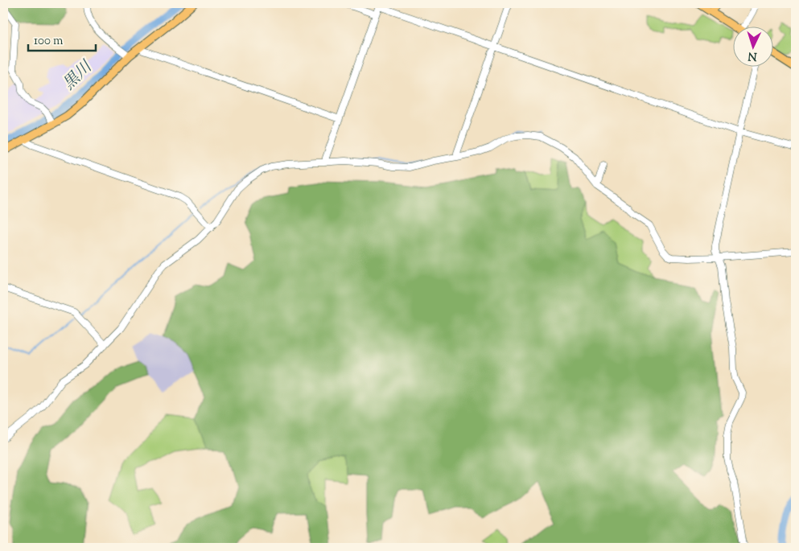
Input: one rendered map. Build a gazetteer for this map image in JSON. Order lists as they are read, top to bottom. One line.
{"water":["黒川"],"scale_bar":"100 m","north":"bottom"}
